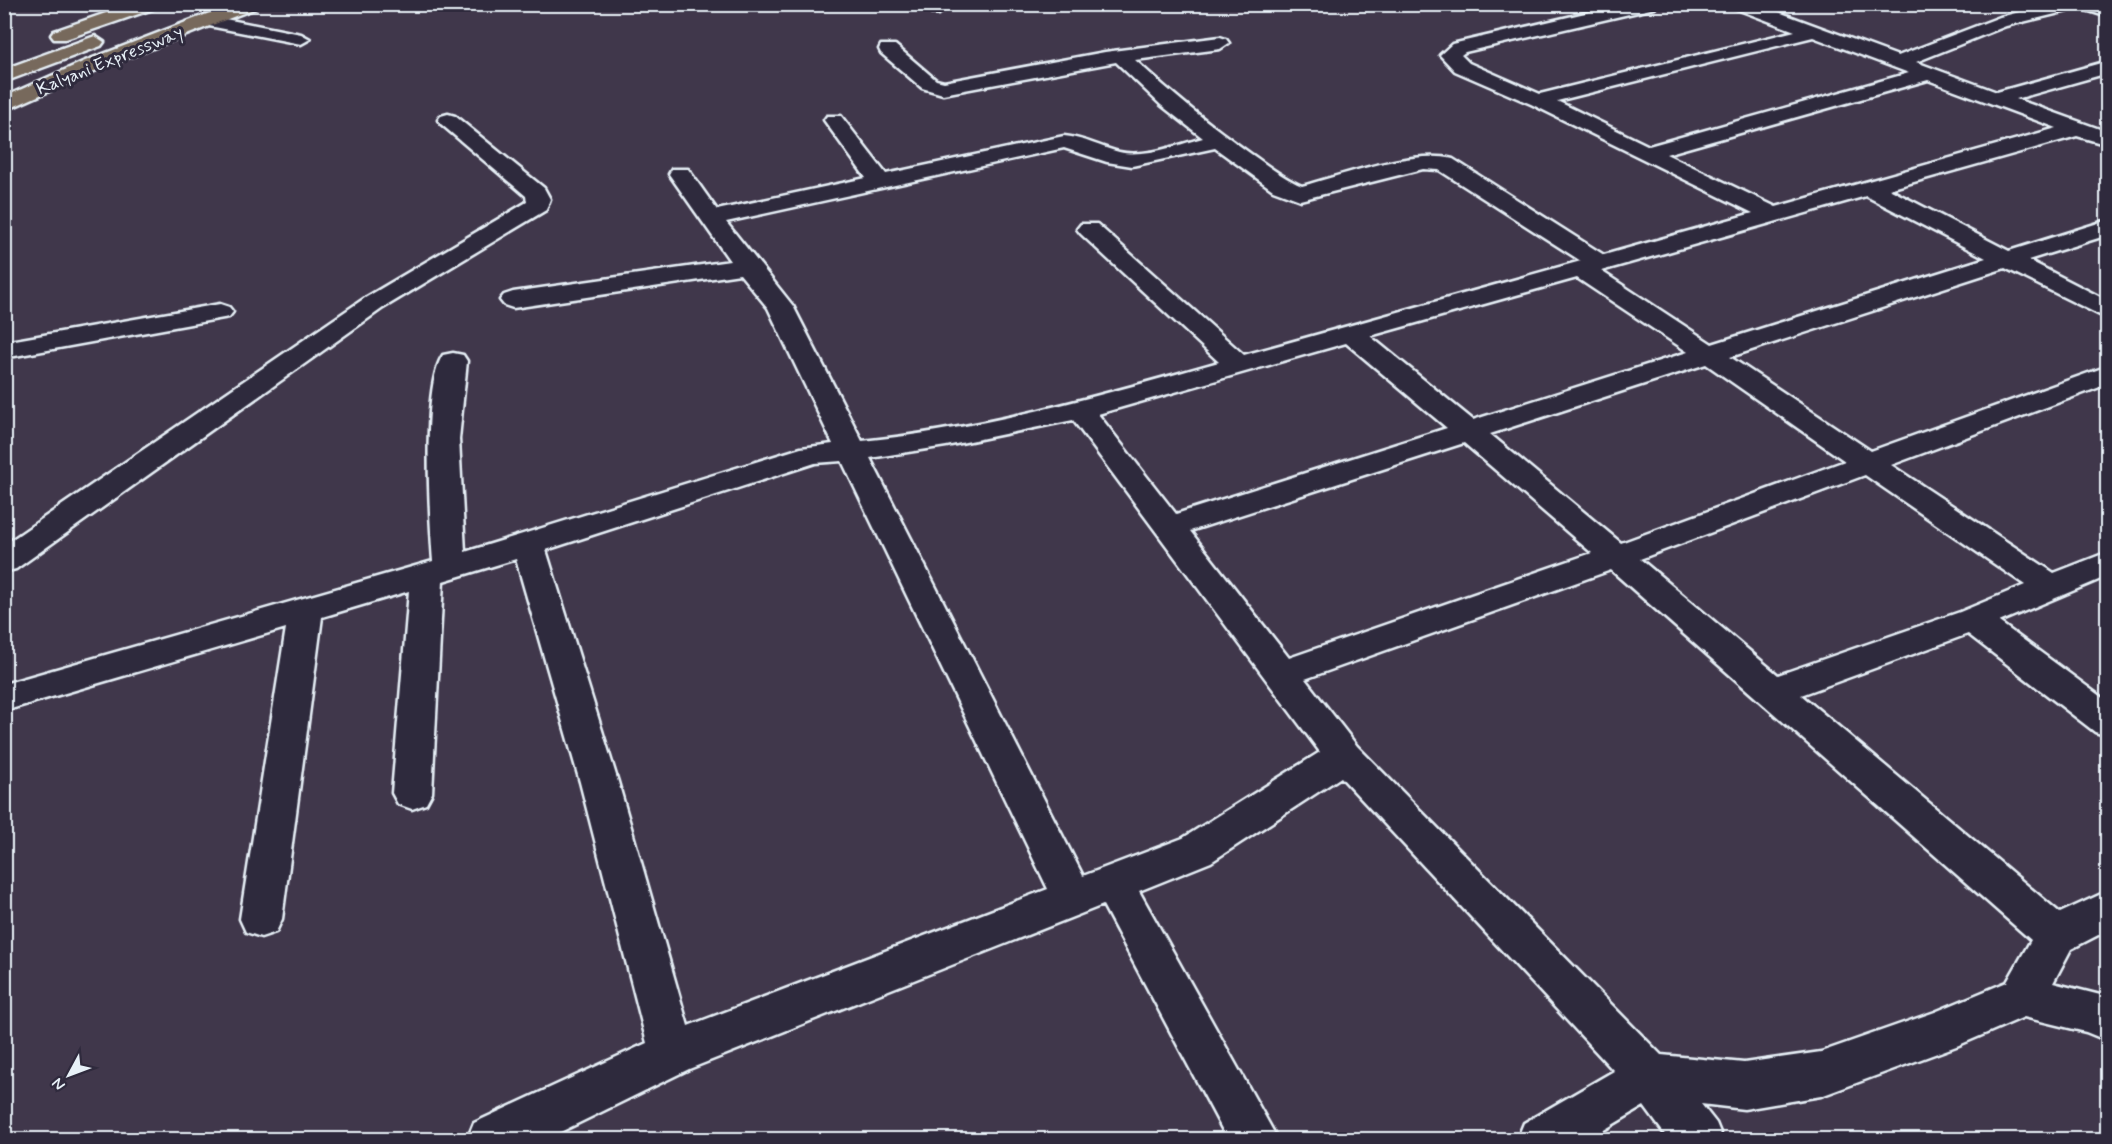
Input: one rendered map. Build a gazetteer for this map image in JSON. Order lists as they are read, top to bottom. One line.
{"streets":{"highway":["Kalyani Expressway"]},"north":"bottom left"}
